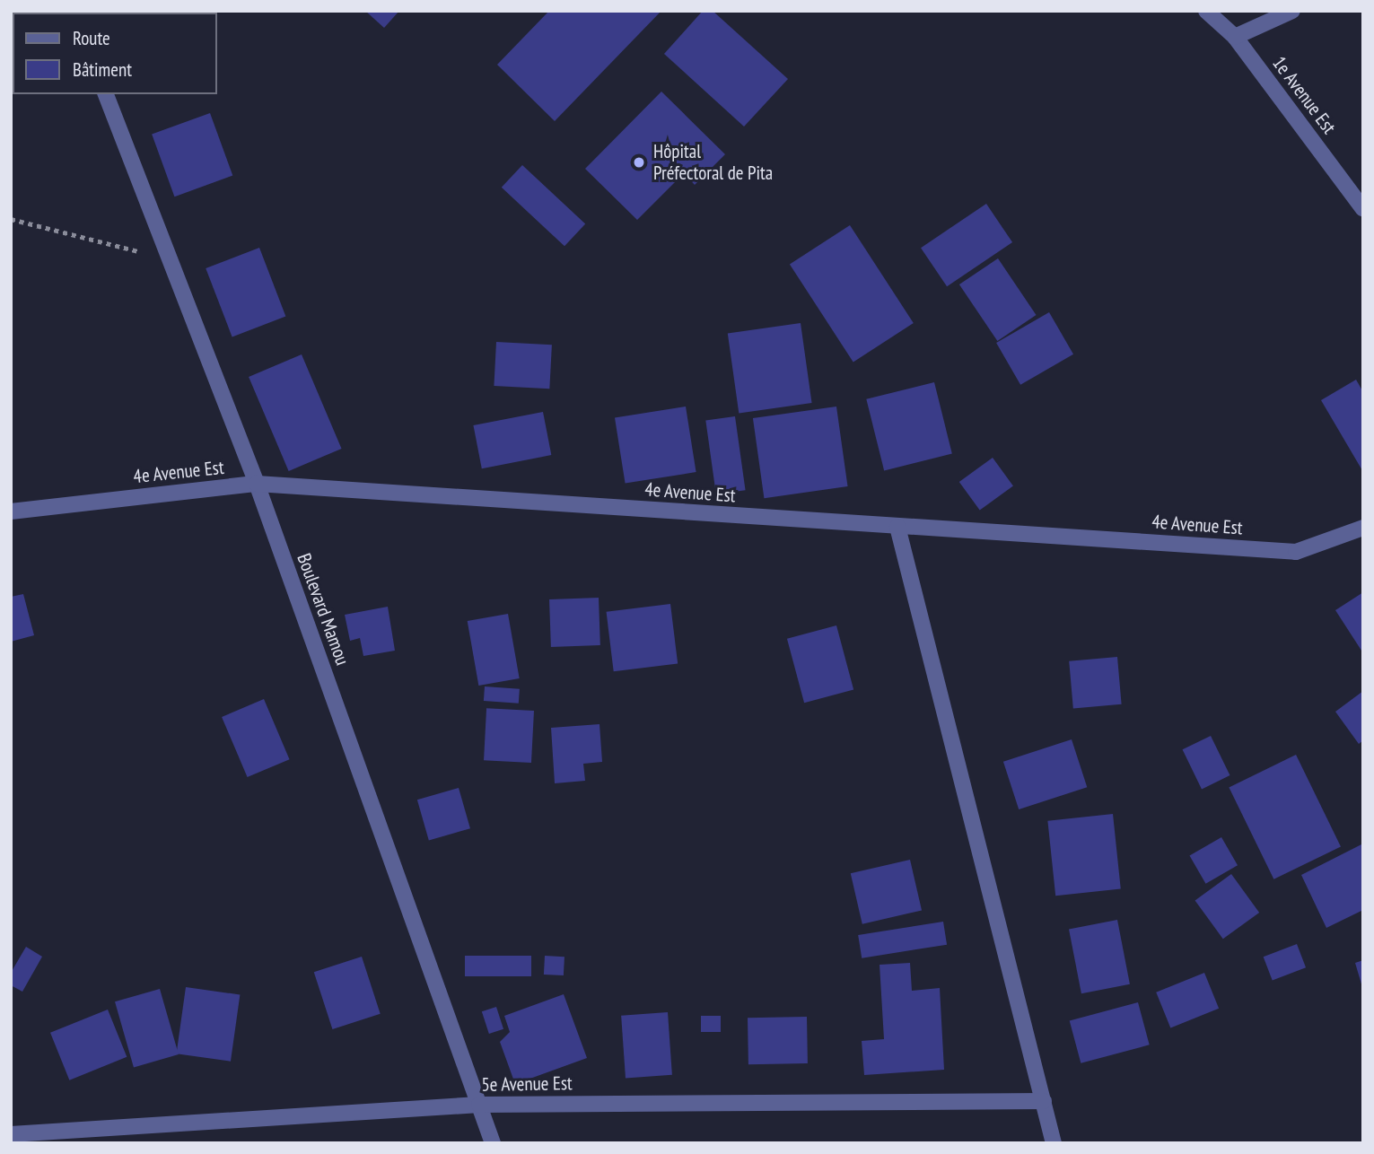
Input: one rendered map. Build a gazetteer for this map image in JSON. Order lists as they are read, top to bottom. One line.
{"streets":{"street":["1e Avenue Est","4e Avenue Est","Boulevard Mamou","5e Avenue Est"]},"crossings":[["4e Avenue Est","Boulevard Mamou"],["Boulevard Mamou","5e Avenue Est"]],"places":["Hôpital Préfectoral de Pita"],"legend":["Route","Bâtiment"]}
